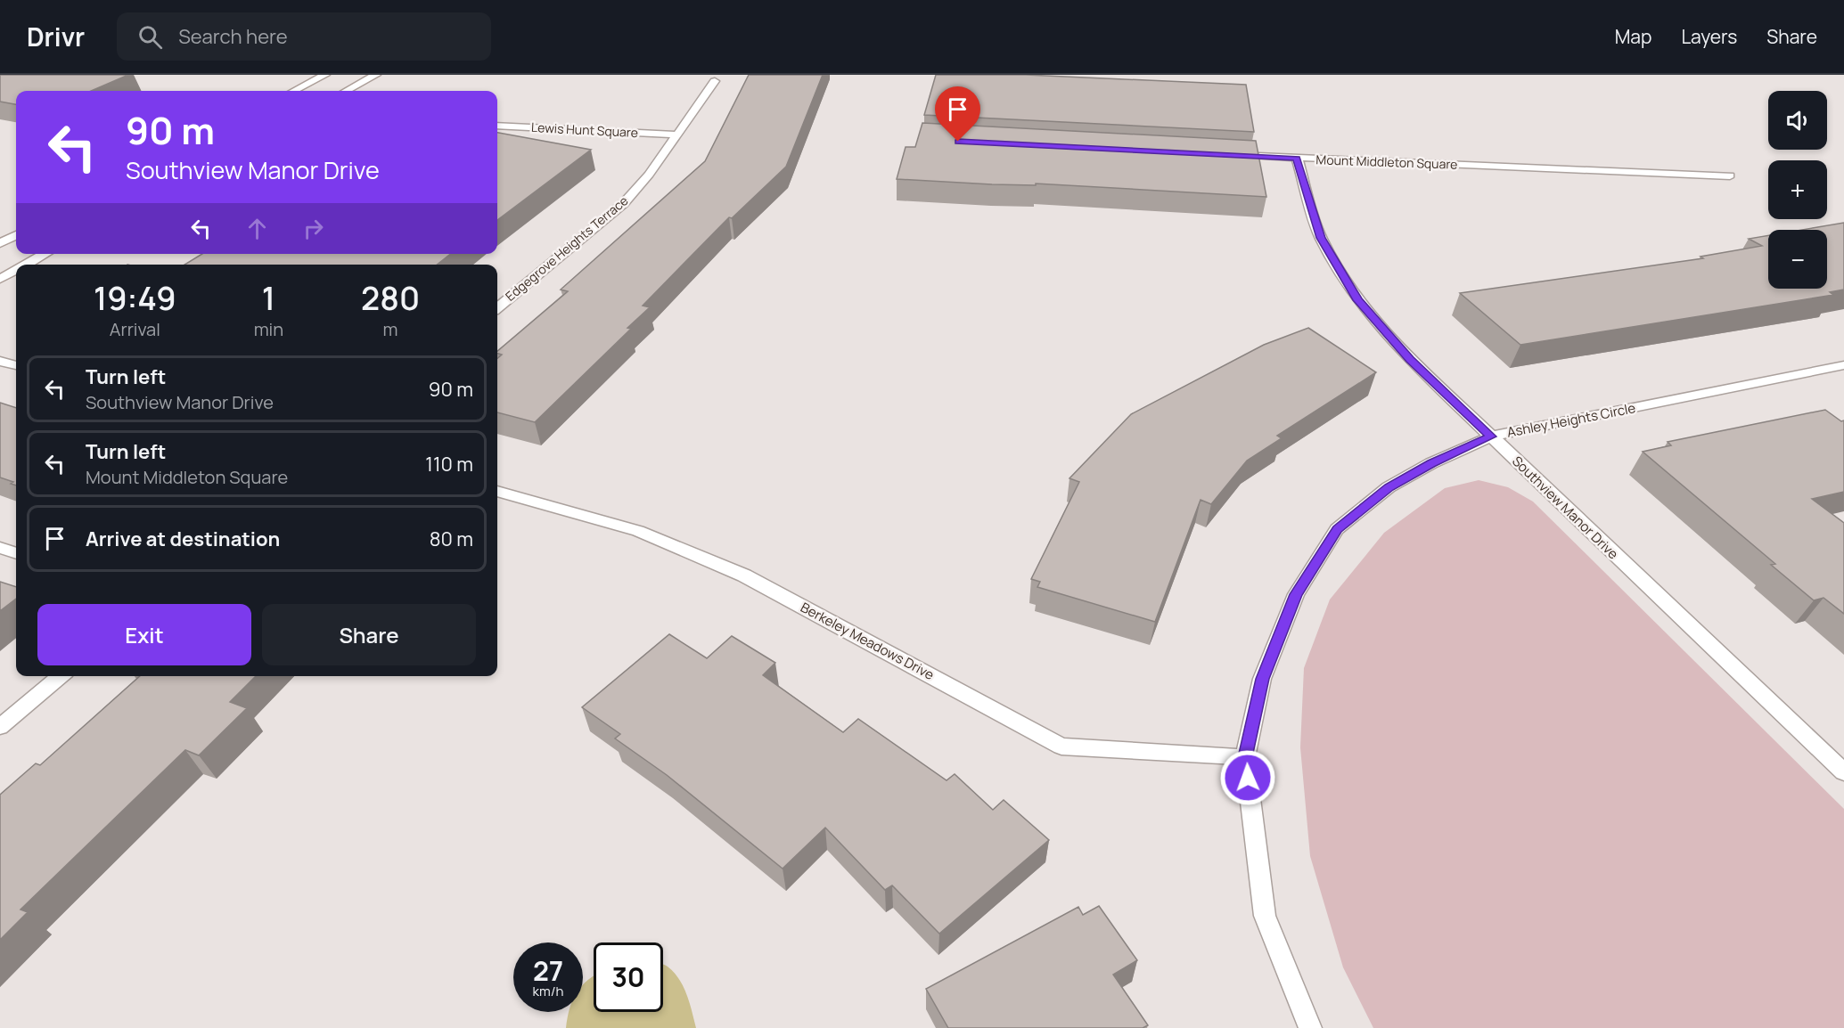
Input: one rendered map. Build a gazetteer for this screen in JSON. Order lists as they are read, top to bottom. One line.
{"streets":{"street":["Lewis Hunt Square","Mount Middleton Square","Edgegrove Heights Terrace","Ashley Heights Circle","Southview Manor Drive","Berkeley Meadows Drive"]},"crossings":[["Lewis Hunt Square","Edgegrove Heights Terrace"],["Mount Middleton Square","Southview Manor Drive"],["Ashley Heights Circle","Southview Manor Drive"],["Ashley Heights Circle","Berkeley Meadows Drive"]],"page":{"header":"Drivr","search":"Search here","nav":["Map","Layers","Share"],"map_buttons":["+","−"],"turn":["90 m","Southview Manor Drive"],"eta":["19:49","Arrival","1","min","280","m"],"list":[{"name":"Turn left","note":"Southview Manor Drive","value":"90 m"},{"name":"Turn left","note":"Mount Middleton Square","value":"110 m"},{"name":"Arrive at destination","value":"80 m"}],"buttons":["Exit","Share"],"speed":"27 km/h","limit":"30"}}
